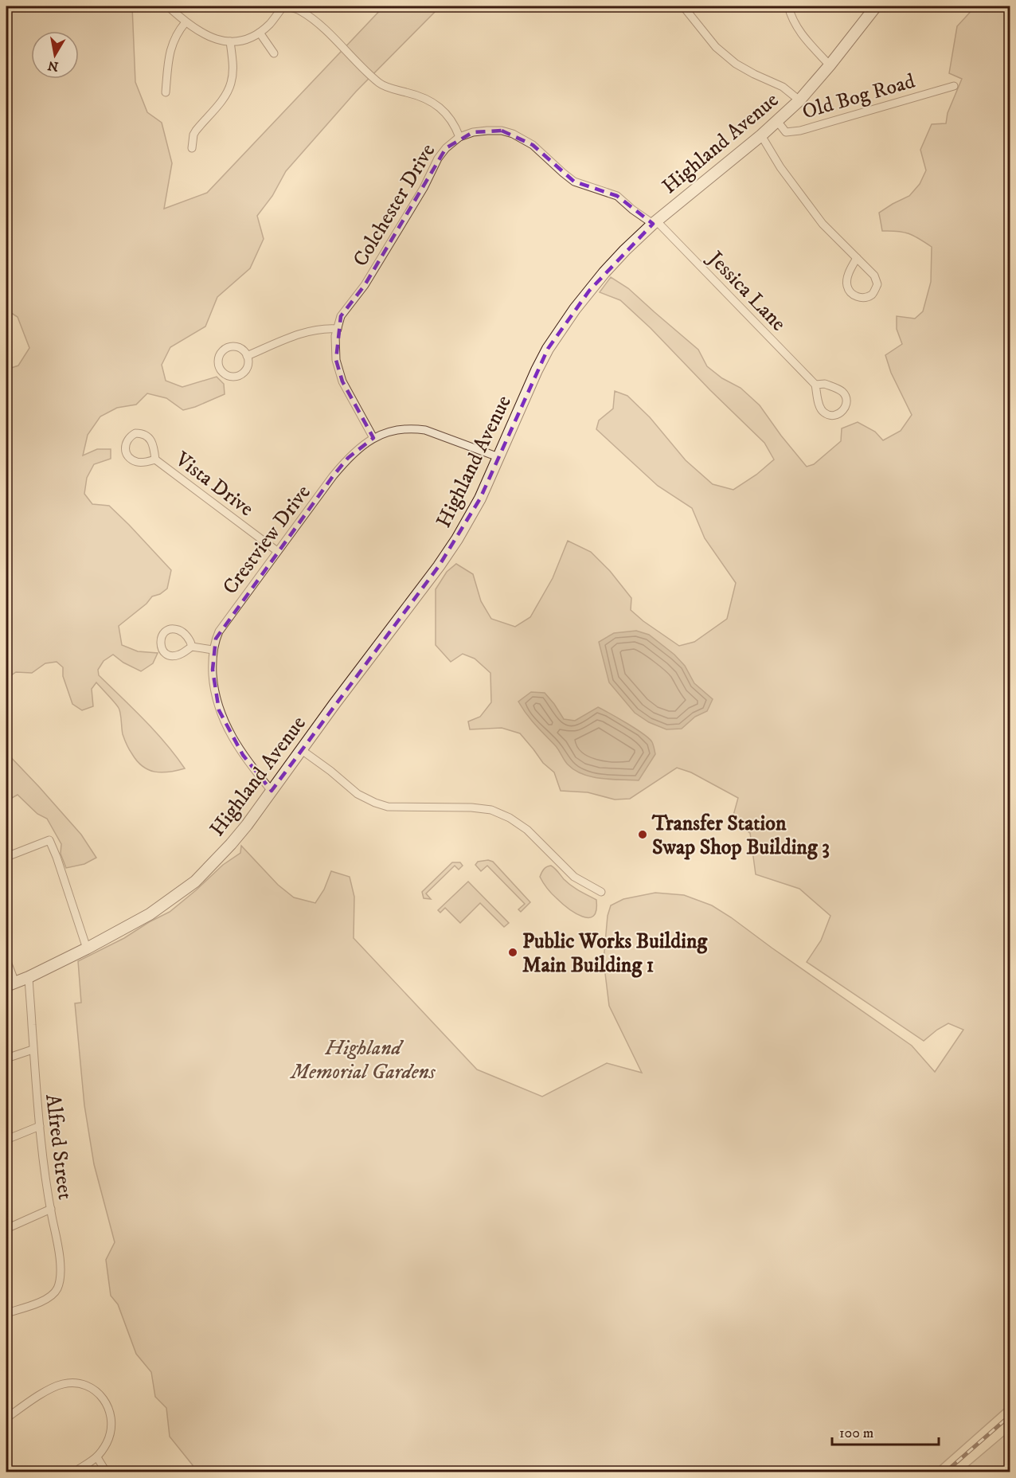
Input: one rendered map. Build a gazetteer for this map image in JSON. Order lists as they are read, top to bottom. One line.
{"streets":{"street":["Old Bog Road","Highland Avenue","Colchester Drive","Jessica Lane","Vista Drive","Crestview Drive","Alfred Street"]},"crossings":[["Old Bog Road","Highland Avenue"],["Highland Avenue","Colchester Drive"],["Highland Avenue","Jessica Lane"],["Highland Avenue","Crestview Drive"],["Highland Avenue","Alfred Street"],["Colchester Drive","Jessica Lane"],["Colchester Drive","Crestview Drive"],["Vista Drive","Crestview Drive"]],"parks":["Highland Memorial Gardens"],"places":["Transfer Station Swap Shop Building 3","Public Works Building Main Building 1"],"scale_bar":"100 m","north":"bottom"}
